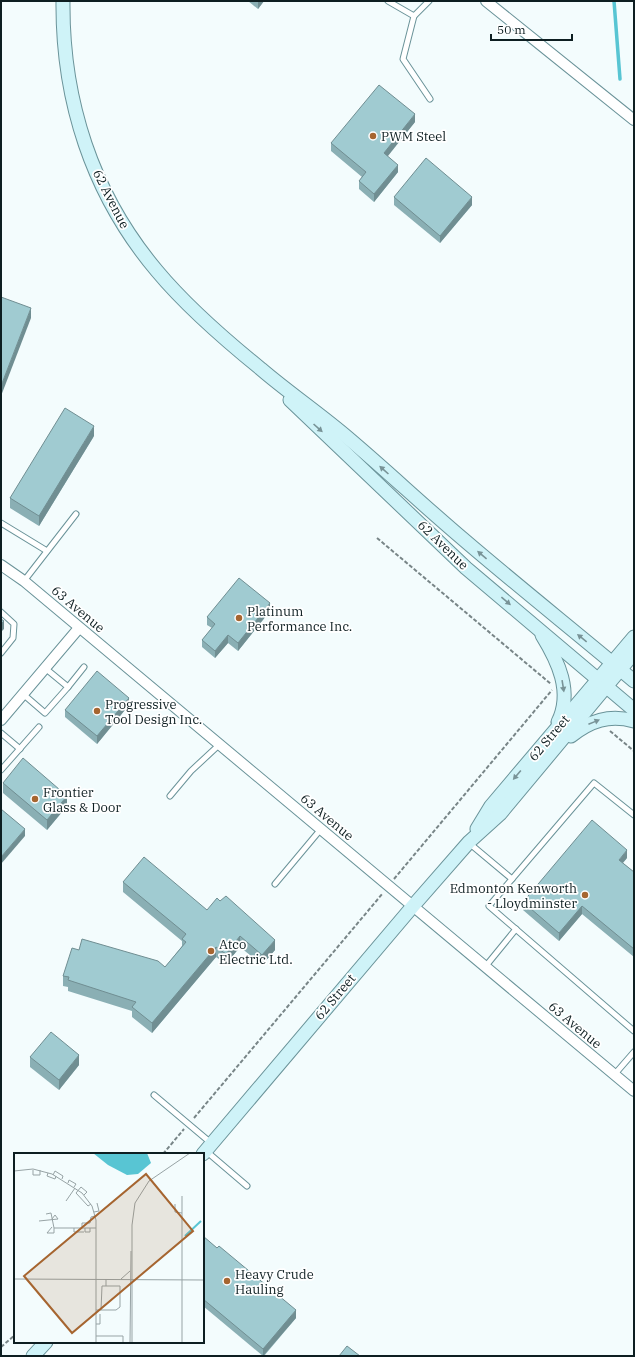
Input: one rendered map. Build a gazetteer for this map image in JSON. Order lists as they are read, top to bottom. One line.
{"streets":{"main road":["62 Avenue","62 Street"],"street":["63 Avenue"]},"crossings":[["62 Avenue","62 Street"],["63 Avenue","62 Street"]],"places":["PWM Steel","Platinum Performance Inc.","Progressive Tool Design Inc.","Frontier Glass & Door","Edmonton Kenworth - Lloydminster","Atco Electric Ltd.","Heavy Crude Hauling"],"scale_bar":"50 m"}
